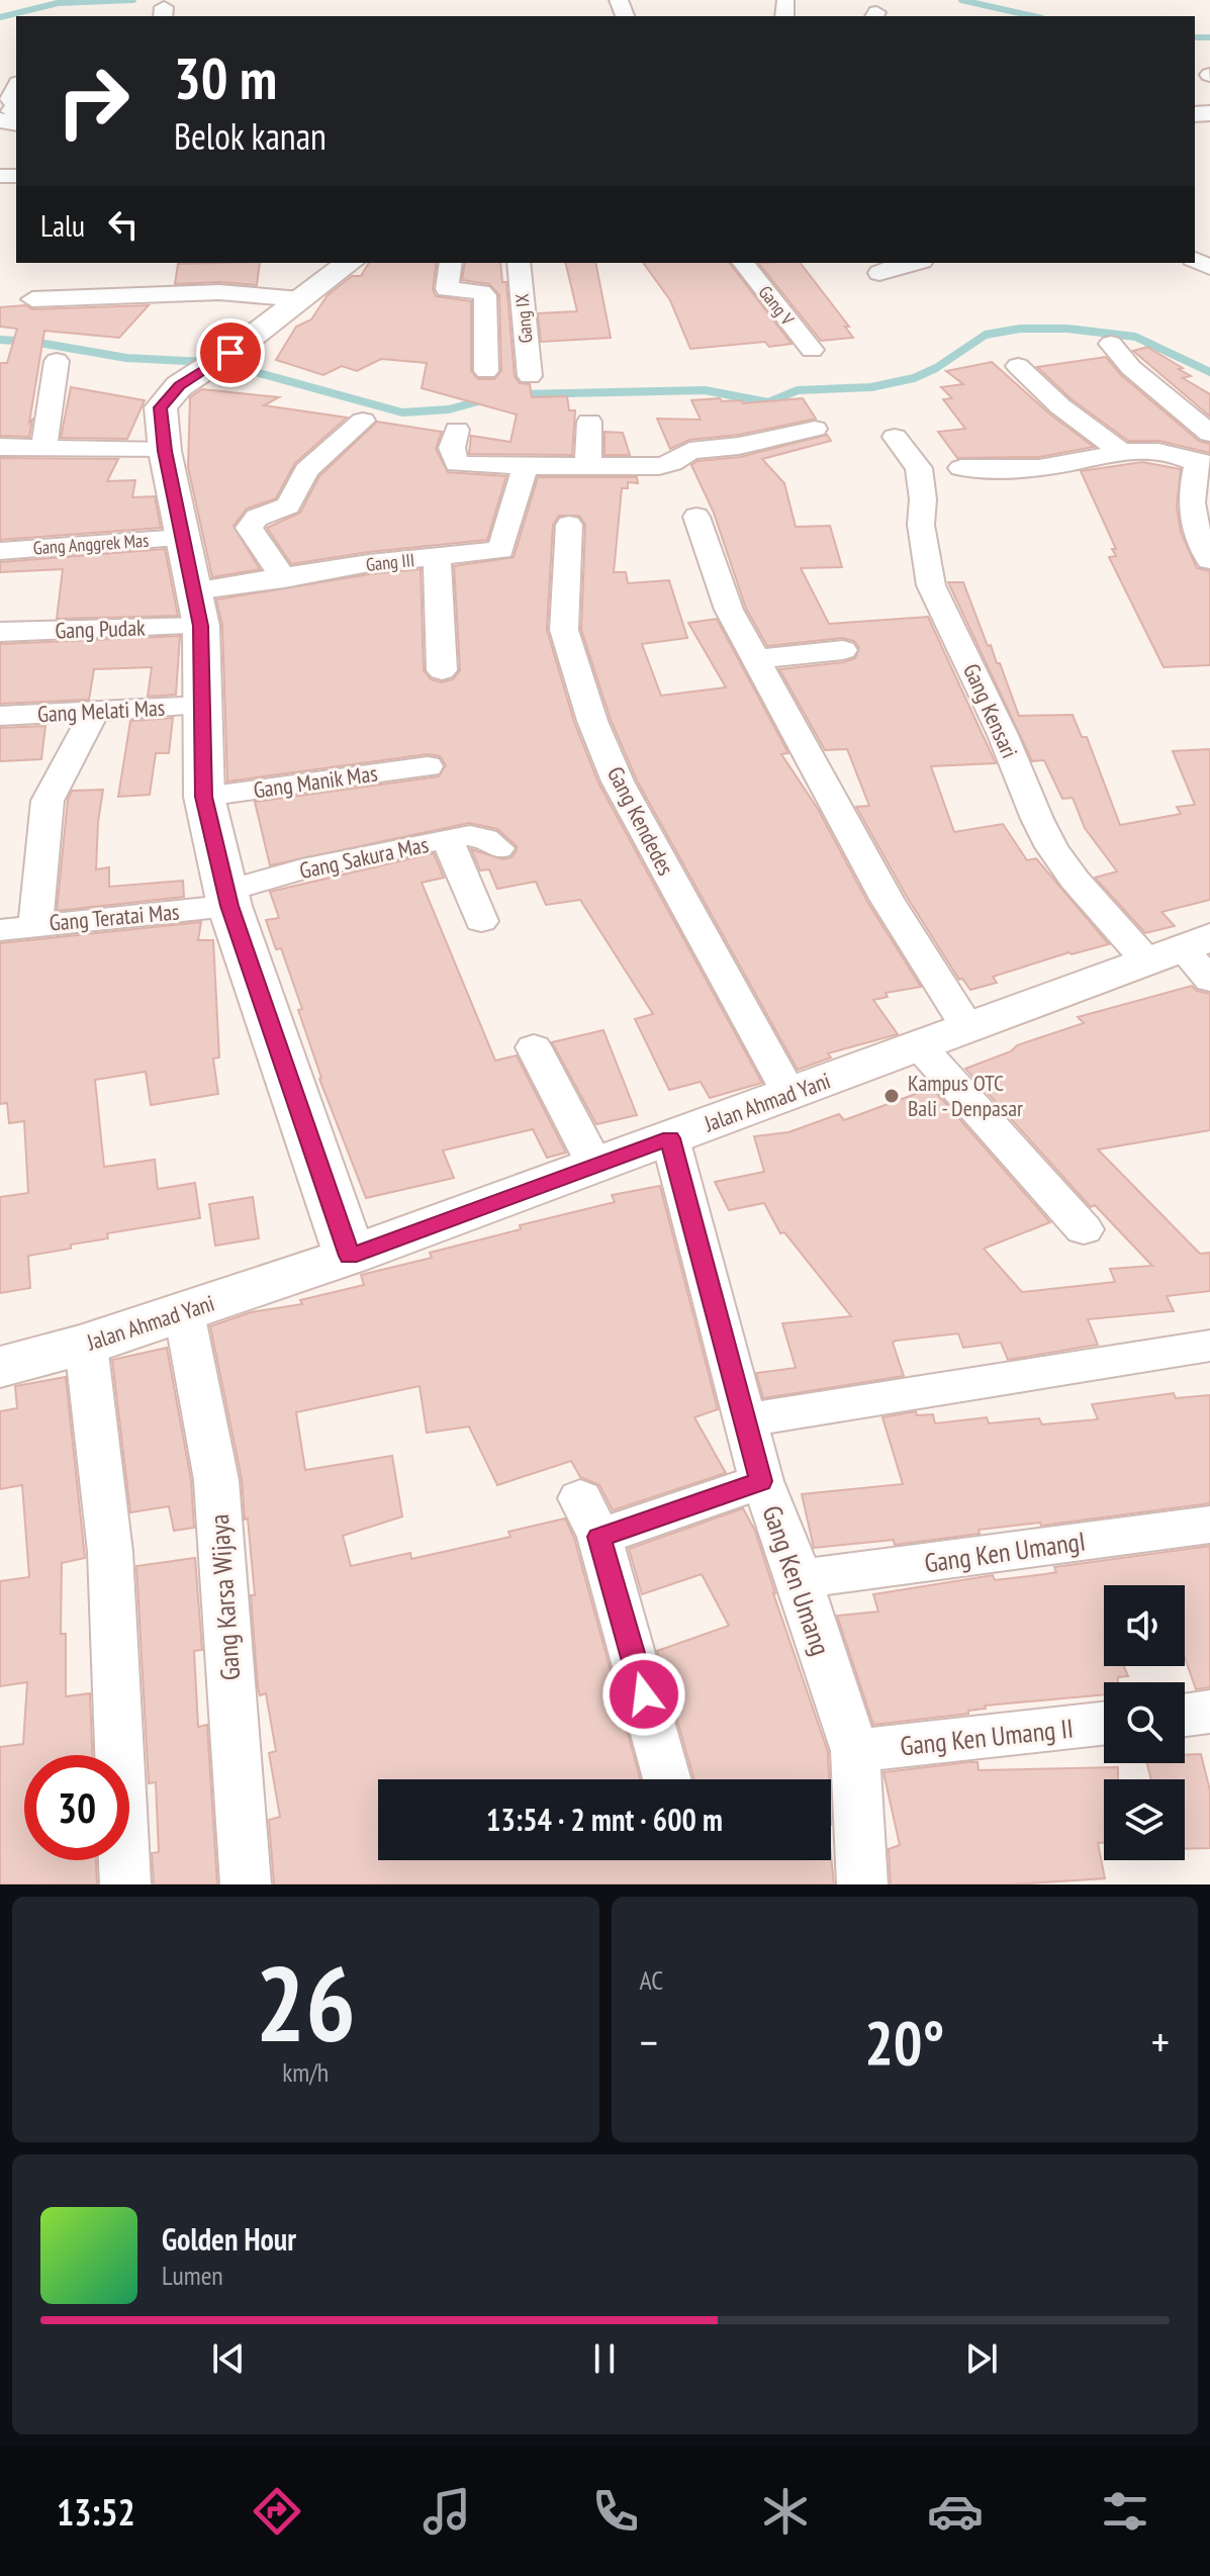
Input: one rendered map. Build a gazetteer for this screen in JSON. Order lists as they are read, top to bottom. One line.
{"streets":{"street":["Gang V","Gang IX","Gang Anggrek Mas","Gang III","Gang Pudak","Gang Melati Mas","Gang Kensari","Gang Manik Mas","Gang Kendedes","Gang Sakura Mas","Gang Teratai Mas","Jalan Ahmad Yani","Gang Ken UmangI","Gang Ken Umang","Gang Karsa Wijaya","Gang Ken Umang II"]},"crossings":[["Gang III","Gang Pudak"],["Gang Kensari","Jalan Ahmad Yani"],["Gang Kendedes","Jalan Ahmad Yani"],["Gang Sakura Mas","Gang Teratai Mas"],["Jalan Ahmad Yani","Gang Ken Umang"],["Jalan Ahmad Yani","Gang Karsa Wijaya"],["Gang Ken UmangI","Gang Ken Umang"],["Gang Ken Umang","Gang Ken Umang II"]],"places":["Kampus OTC Bali - Denpasar"],"page":{"turn":["30 m","Belok kanan"],"then":"Lalu","limit":"30","trip":"13:54 · 2 mnt · 600 m","tile":[["26","km/h"],"AC"],"heat":["−","20°","+"],"song":["Golden Hour","Lumen"],"tabs":"13:52"}}
